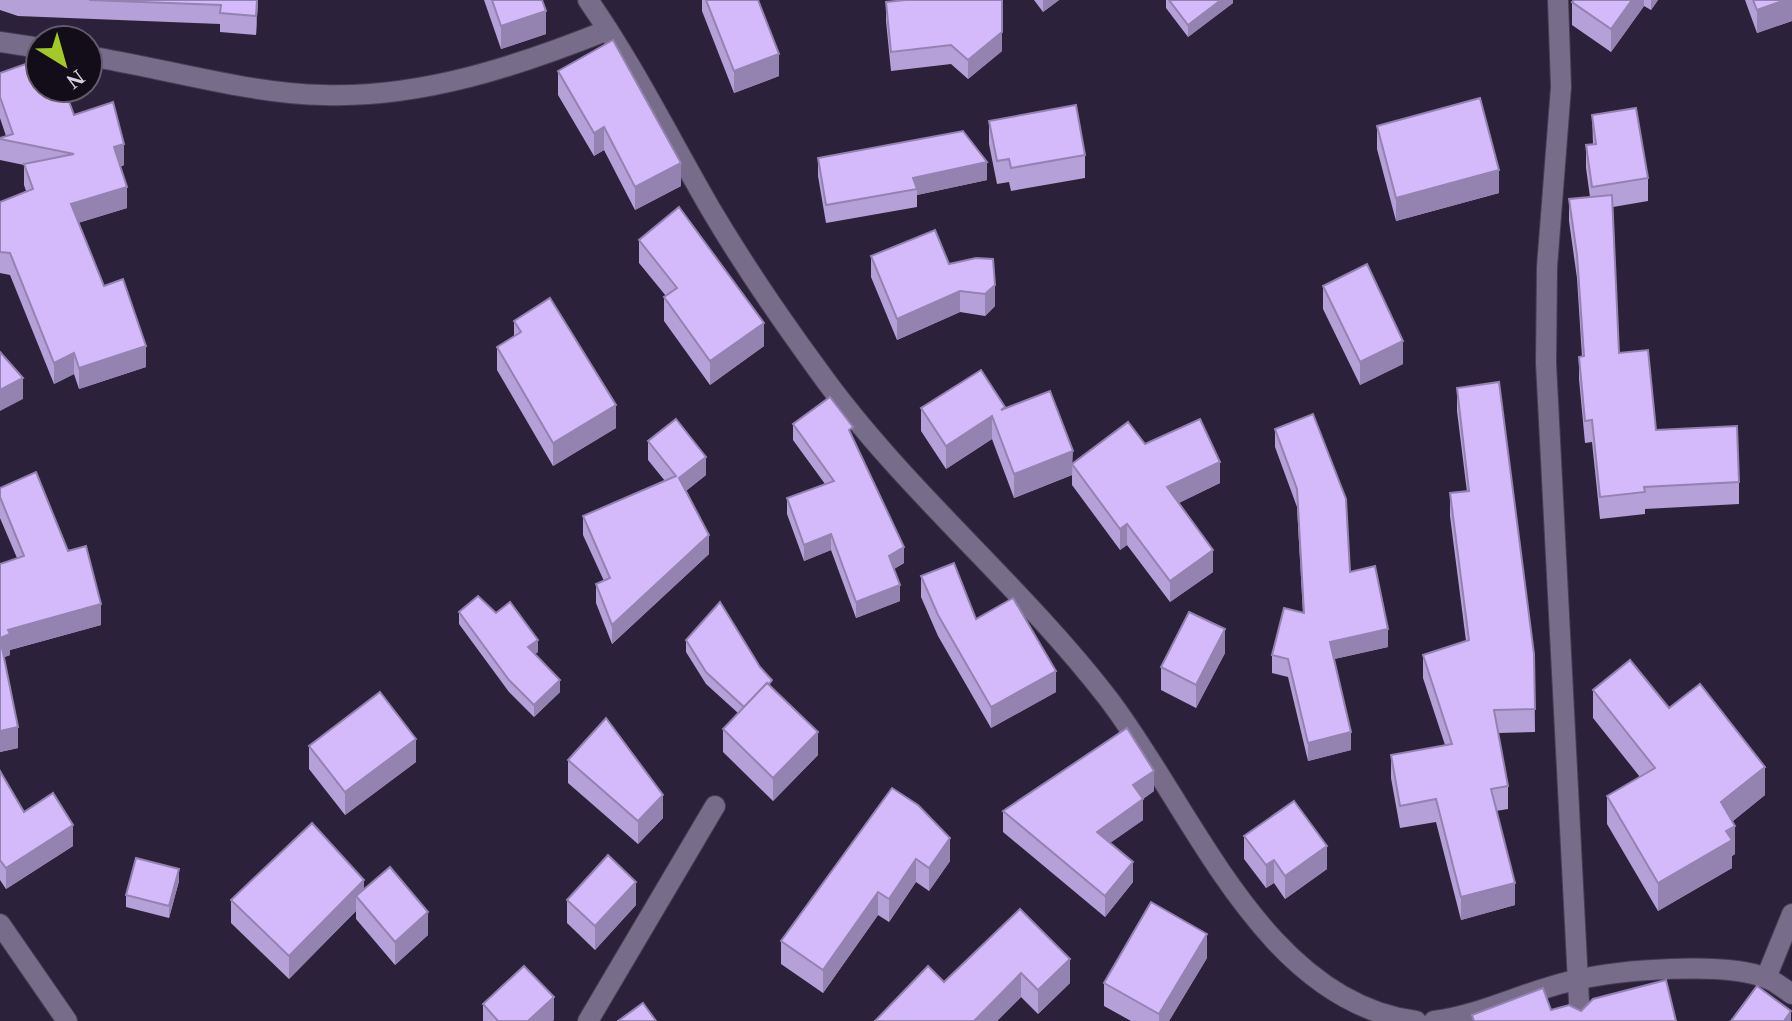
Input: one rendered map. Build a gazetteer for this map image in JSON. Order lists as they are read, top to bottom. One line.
{"north":"bottom right"}
